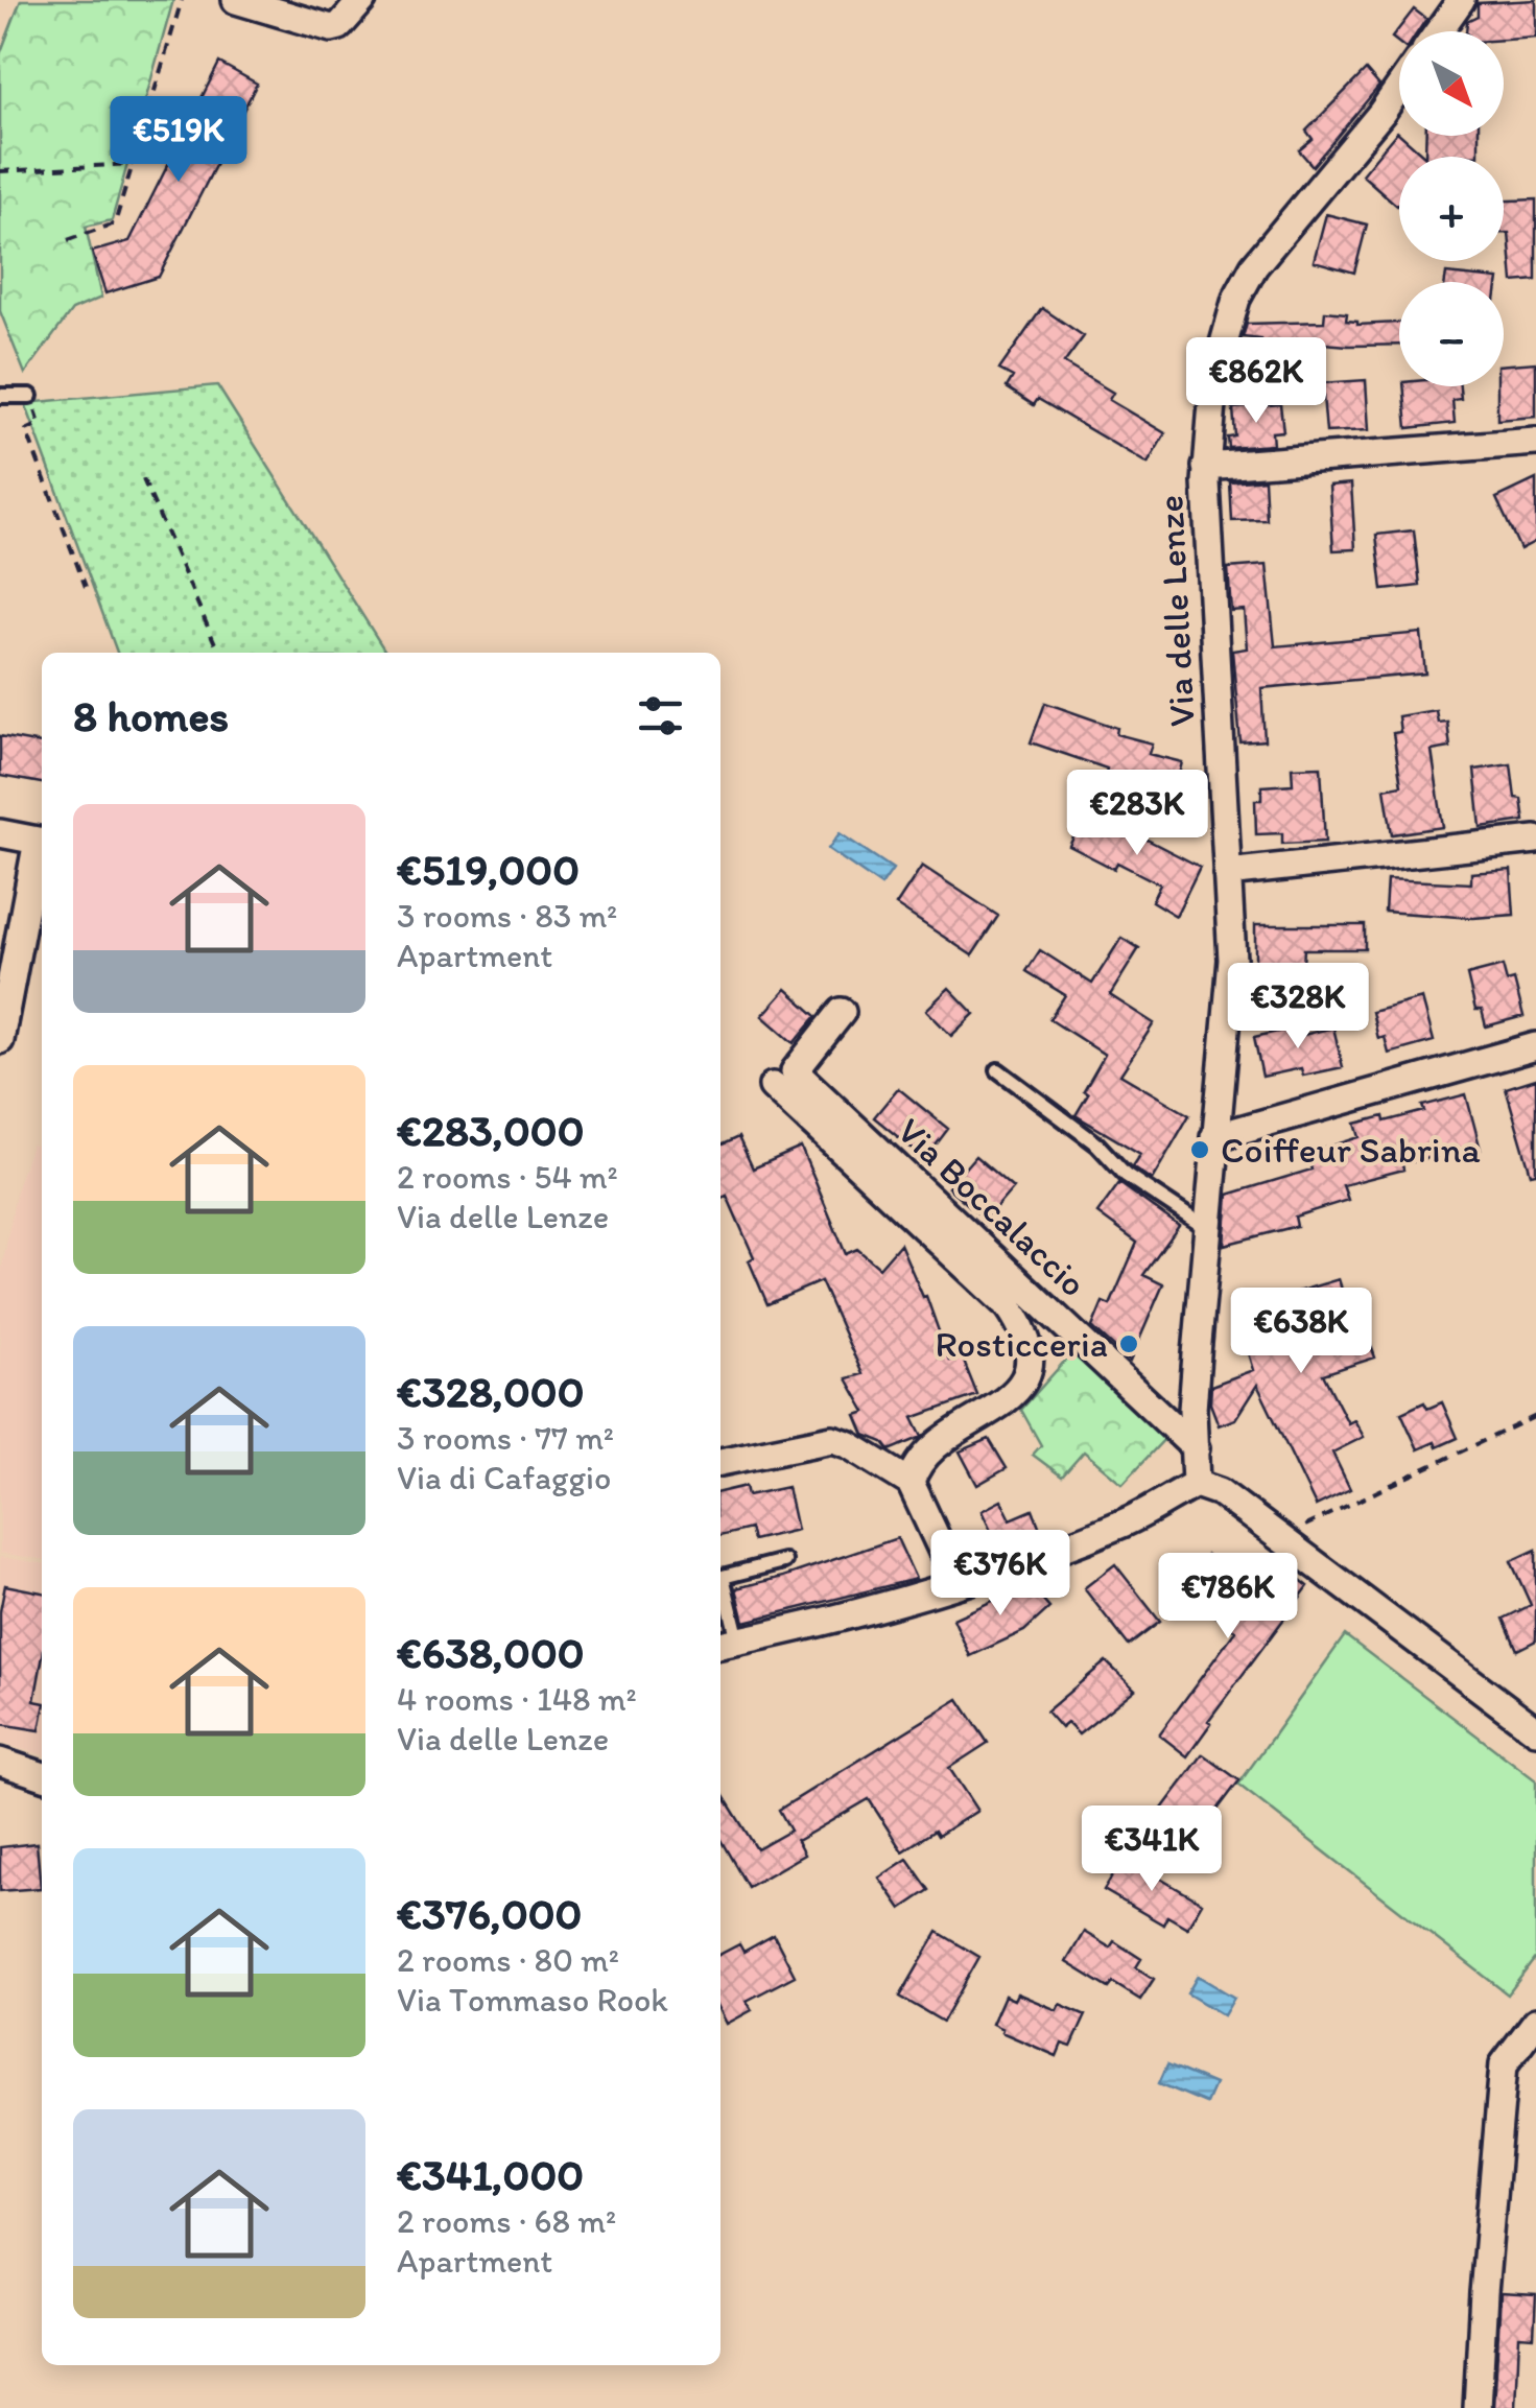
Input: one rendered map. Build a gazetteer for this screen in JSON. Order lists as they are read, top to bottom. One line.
{"streets":{"street":["Via delle Lenze","Via Boccalaccio"]},"crossings":[["Via delle Lenze","Via Boccalaccio"]],"places":["Coiffeur Sabrina","Rosticceria"],"north":"bottom right","page":{"map_buttons":["+","−"],"price":["€519K","€862K","€283K","€328K","€638K","€376K","€786K","€341K"],"heading":"8 homes","list":[{"name":"€519,000","note":"3 rooms · 83 m² · Apartment"},{"name":"€283,000","note":"2 rooms · 54 m² · Via delle Lenze"},{"name":"€328,000","note":"3 rooms · 77 m² · Via di Cafaggio"},{"name":"€638,000","note":"4 rooms · 148 m² · Via delle Lenze"},{"name":"€376,000","note":"2 rooms · 80 m² · Via Tommaso Rook"},{"name":"€341,000","note":"2 rooms · 68 m² · Apartment"}]}}
